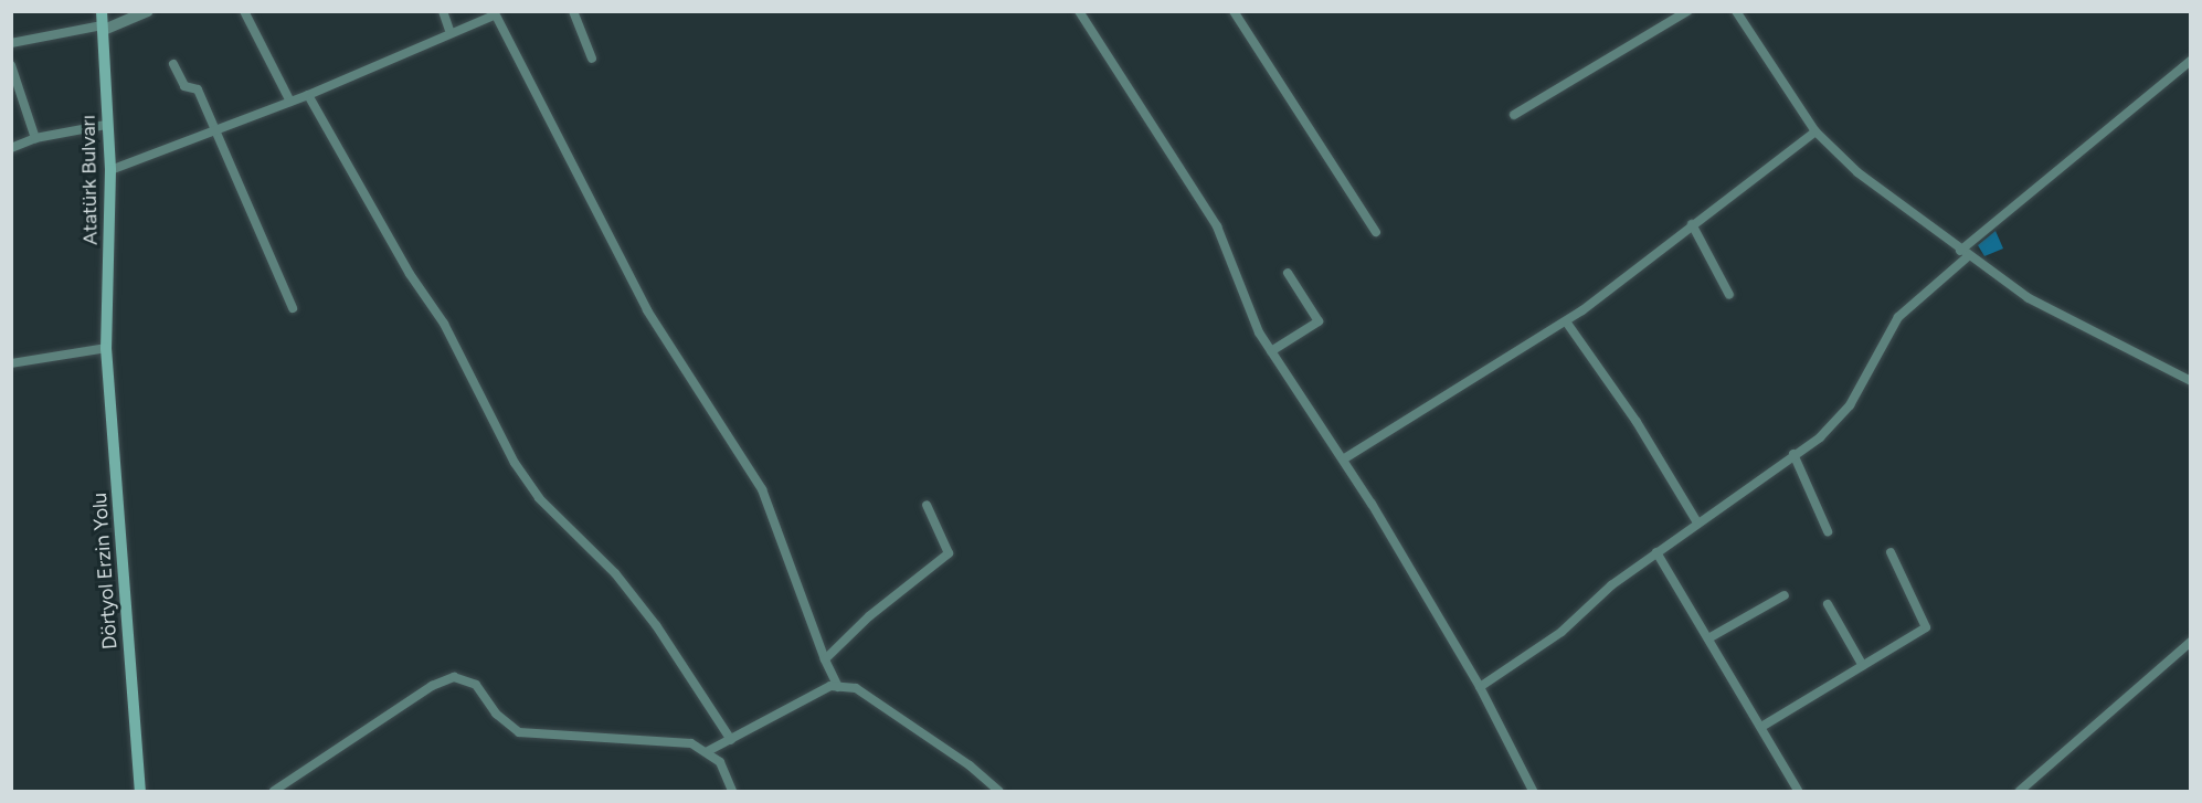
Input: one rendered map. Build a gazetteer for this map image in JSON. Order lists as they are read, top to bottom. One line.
{"streets":{"main road":["Atatürk Bulvarı","Dörtyol Erzin Yolu"]},"crossings":[["Atatürk Bulvarı","Dörtyol Erzin Yolu"]]}
